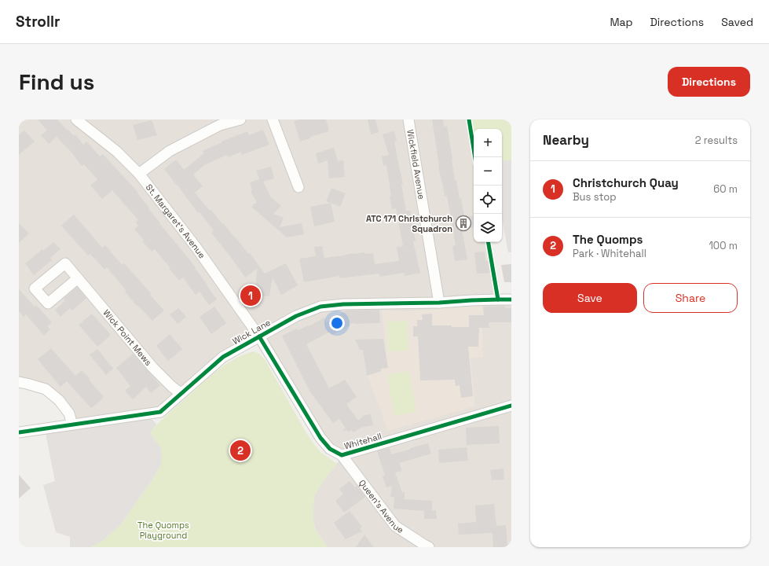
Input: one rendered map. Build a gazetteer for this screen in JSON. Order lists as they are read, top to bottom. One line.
{"streets":{"street":["Wickfield Avenue","St. Margaret's Avenue","Wick Lane","Wick Point Mews","Whitehall","Queen's Avenue"]},"crossings":[["Wickfield Avenue","Wick Lane"],["St. Margaret's Avenue","Wick Lane"],["St. Margaret's Avenue","Whitehall"],["Wick Lane","Wick Point Mews"],["Wick Lane","Whitehall"],["Whitehall","Queen's Avenue"]],"parks":["The Quomps Playground"],"places":{"building":["ATC 171 Christchurch Squadron"]},"page":{"header":"Strollr","nav":["Map","Directions","Saved"],"buttons":["Directions",["Save","Share"]],"title":"Find us","heading":["Nearby","2 results"],"map_buttons":["+","−"],"list":[{"mark":"1","name":"Christchurch Quay","note":"Bus stop","value":"60 m"},{"mark":"2","name":"The Quomps","note":"Park · Whitehall","value":"100 m"}],"pins":["1","2"]}}
